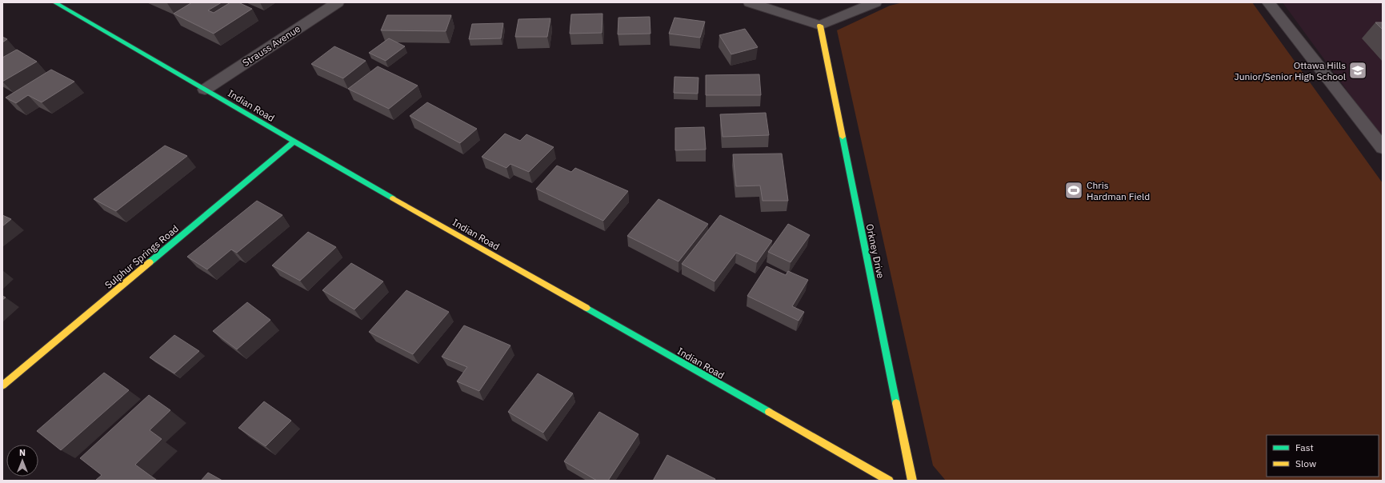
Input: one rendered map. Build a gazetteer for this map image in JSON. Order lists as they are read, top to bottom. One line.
{"streets":{"street":["Strauss Avenue","Indian Road","Orkney Drive","Sulphur Springs Road"]},"crossings":[["Strauss Avenue","Indian Road"],["Indian Road","Sulphur Springs Road"]],"places":{"school or university":["Ottawa Hills Junior/Senior High School"],"sports":["Chris Hardman Field"]},"legend":["Fast","Slow"],"north":"top"}
